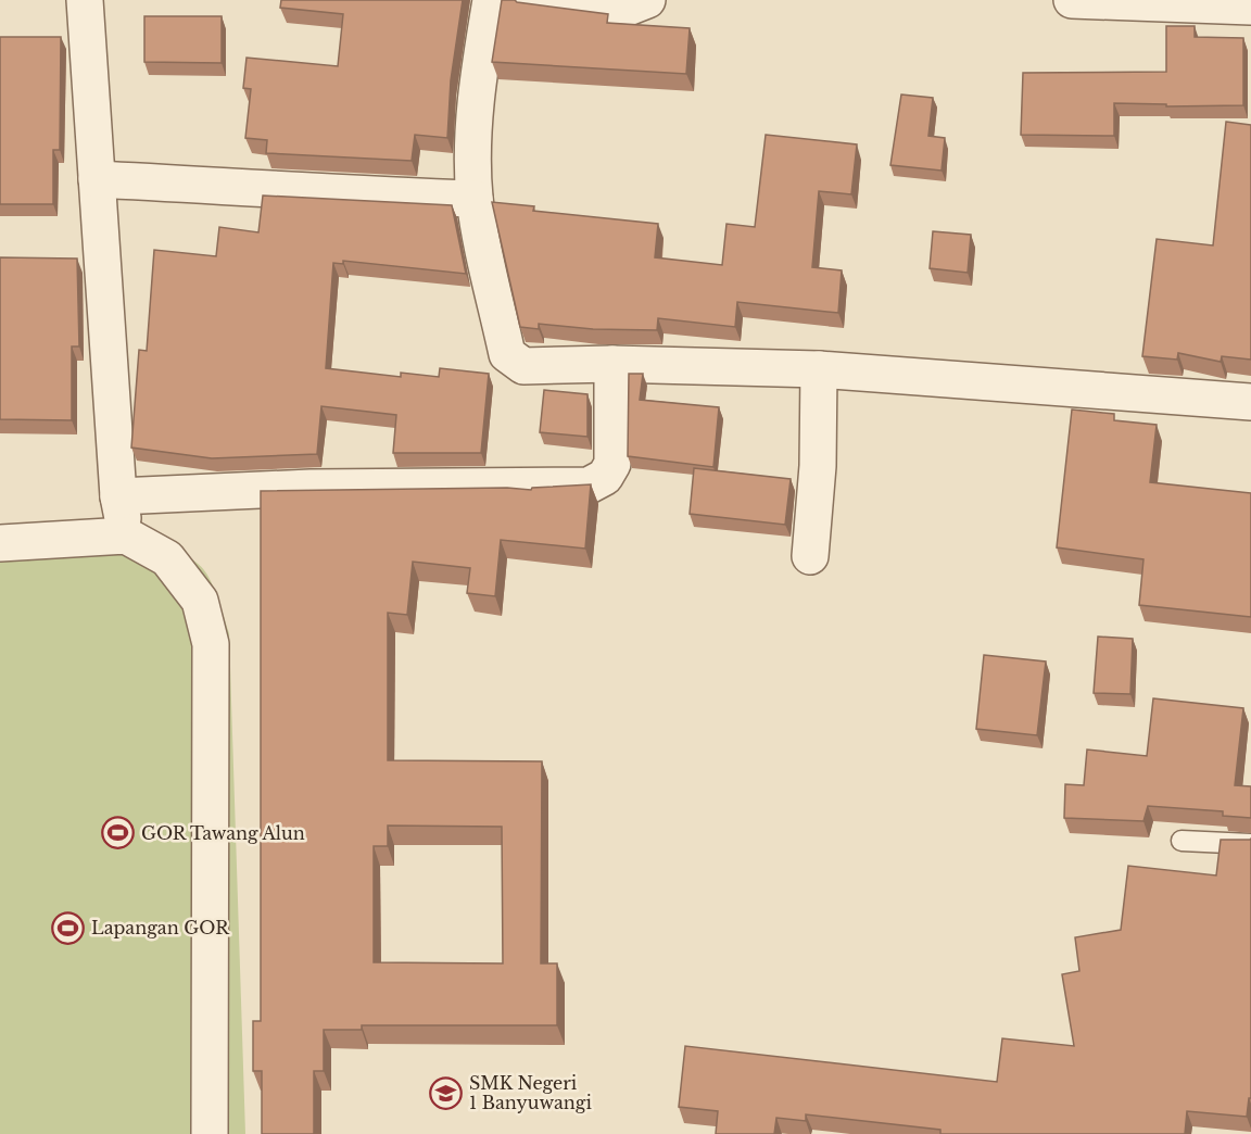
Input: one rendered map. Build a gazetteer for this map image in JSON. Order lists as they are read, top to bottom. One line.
{"places":{"sports":["GOR Tawang Alun","Lapangan GOR"],"school or university":["SMK Negeri 1 Banyuwangi"]}}
